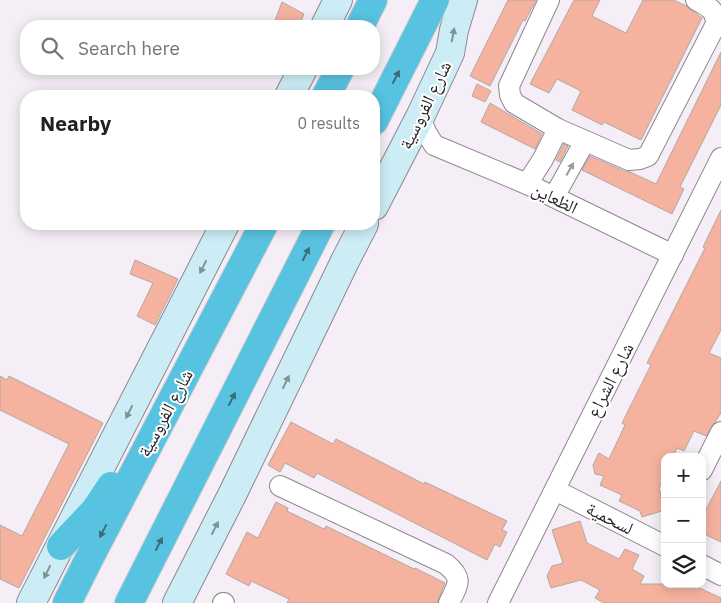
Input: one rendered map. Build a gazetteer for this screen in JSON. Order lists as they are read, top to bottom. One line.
{"streets":{"highway":["شارع الفروسية"],"street":["الظعاين","شارع الشراع","لسحمية"]},"crossings":[["الظعاين","شارع الشراع"],["شارع الشراع","لسحمية"]],"page":{"search":"Search here","heading":["Nearby","0 results"],"map_buttons":["+","−"]}}
